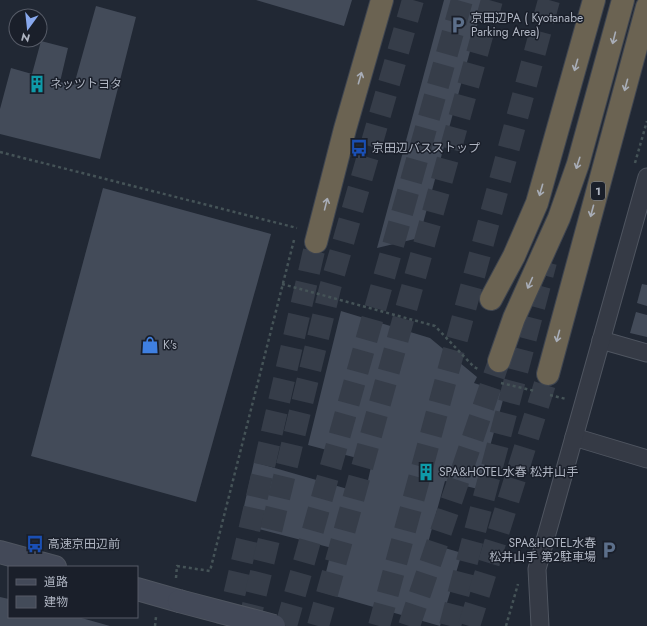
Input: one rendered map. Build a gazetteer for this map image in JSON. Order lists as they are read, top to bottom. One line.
{"streets":{"highway":["1"]},"places":{"parking":["京田辺PA ( Kyotanabe Parking Area)","SPA&HOTEL水春 松井山手 第２駐車場"],"building":["ネッツトヨタ","SPA&HOTEL水春 松井山手"],"bus stop":["京田辺バスストップ","高速京田辺前"],"shop":["K's"]},"legend":["道路","建物"],"north":"bottom"}
